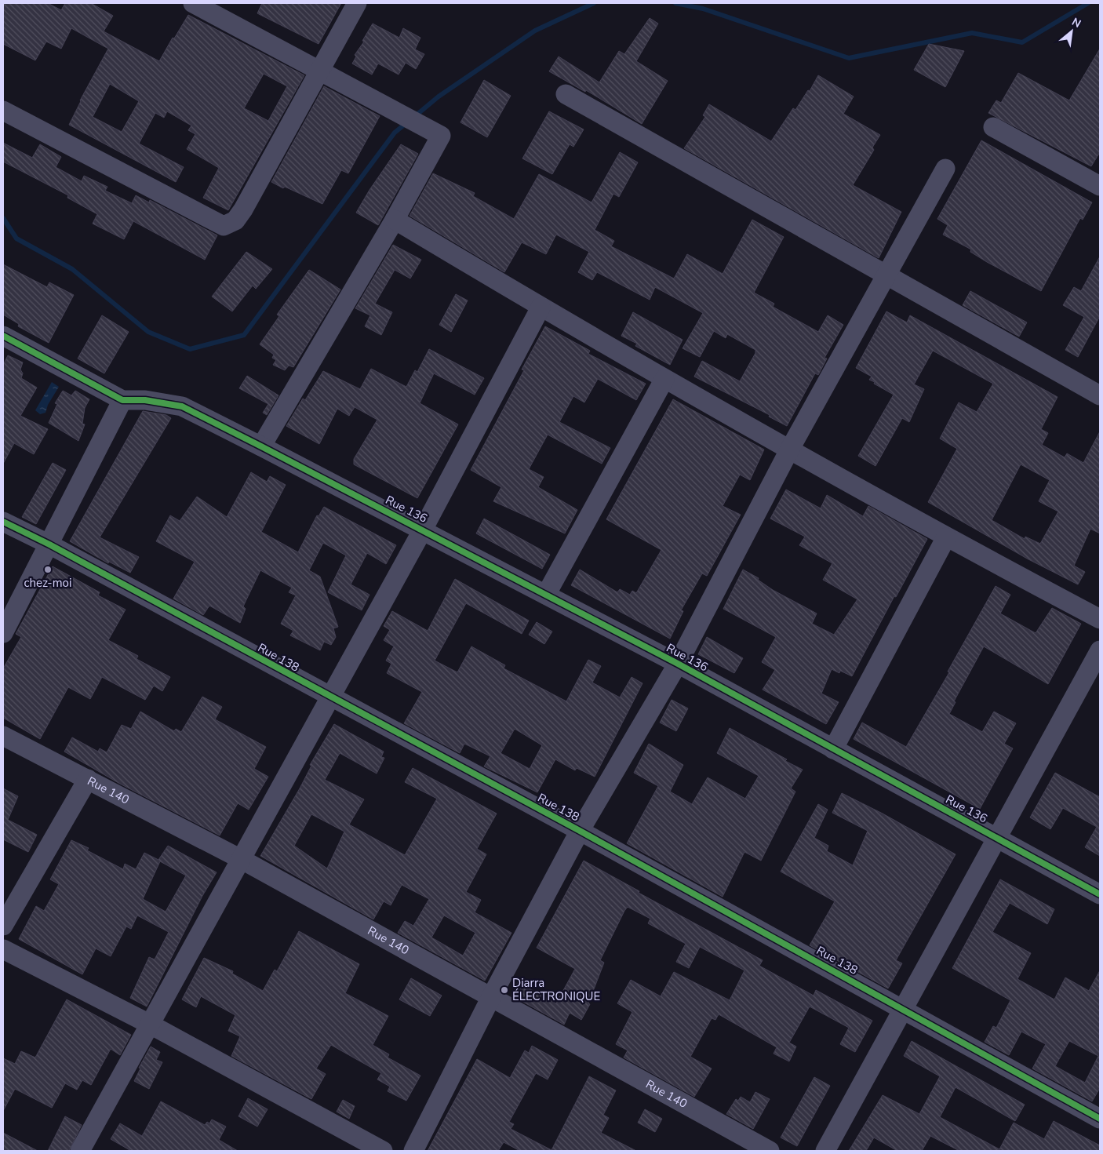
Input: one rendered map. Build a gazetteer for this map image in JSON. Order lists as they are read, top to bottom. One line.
{"streets":{"street":["Rue 136","Rue 138","Rue 140"]},"places":["chez-moi","Diarra ÉLECTRONIQUE"],"north":"top right"}
